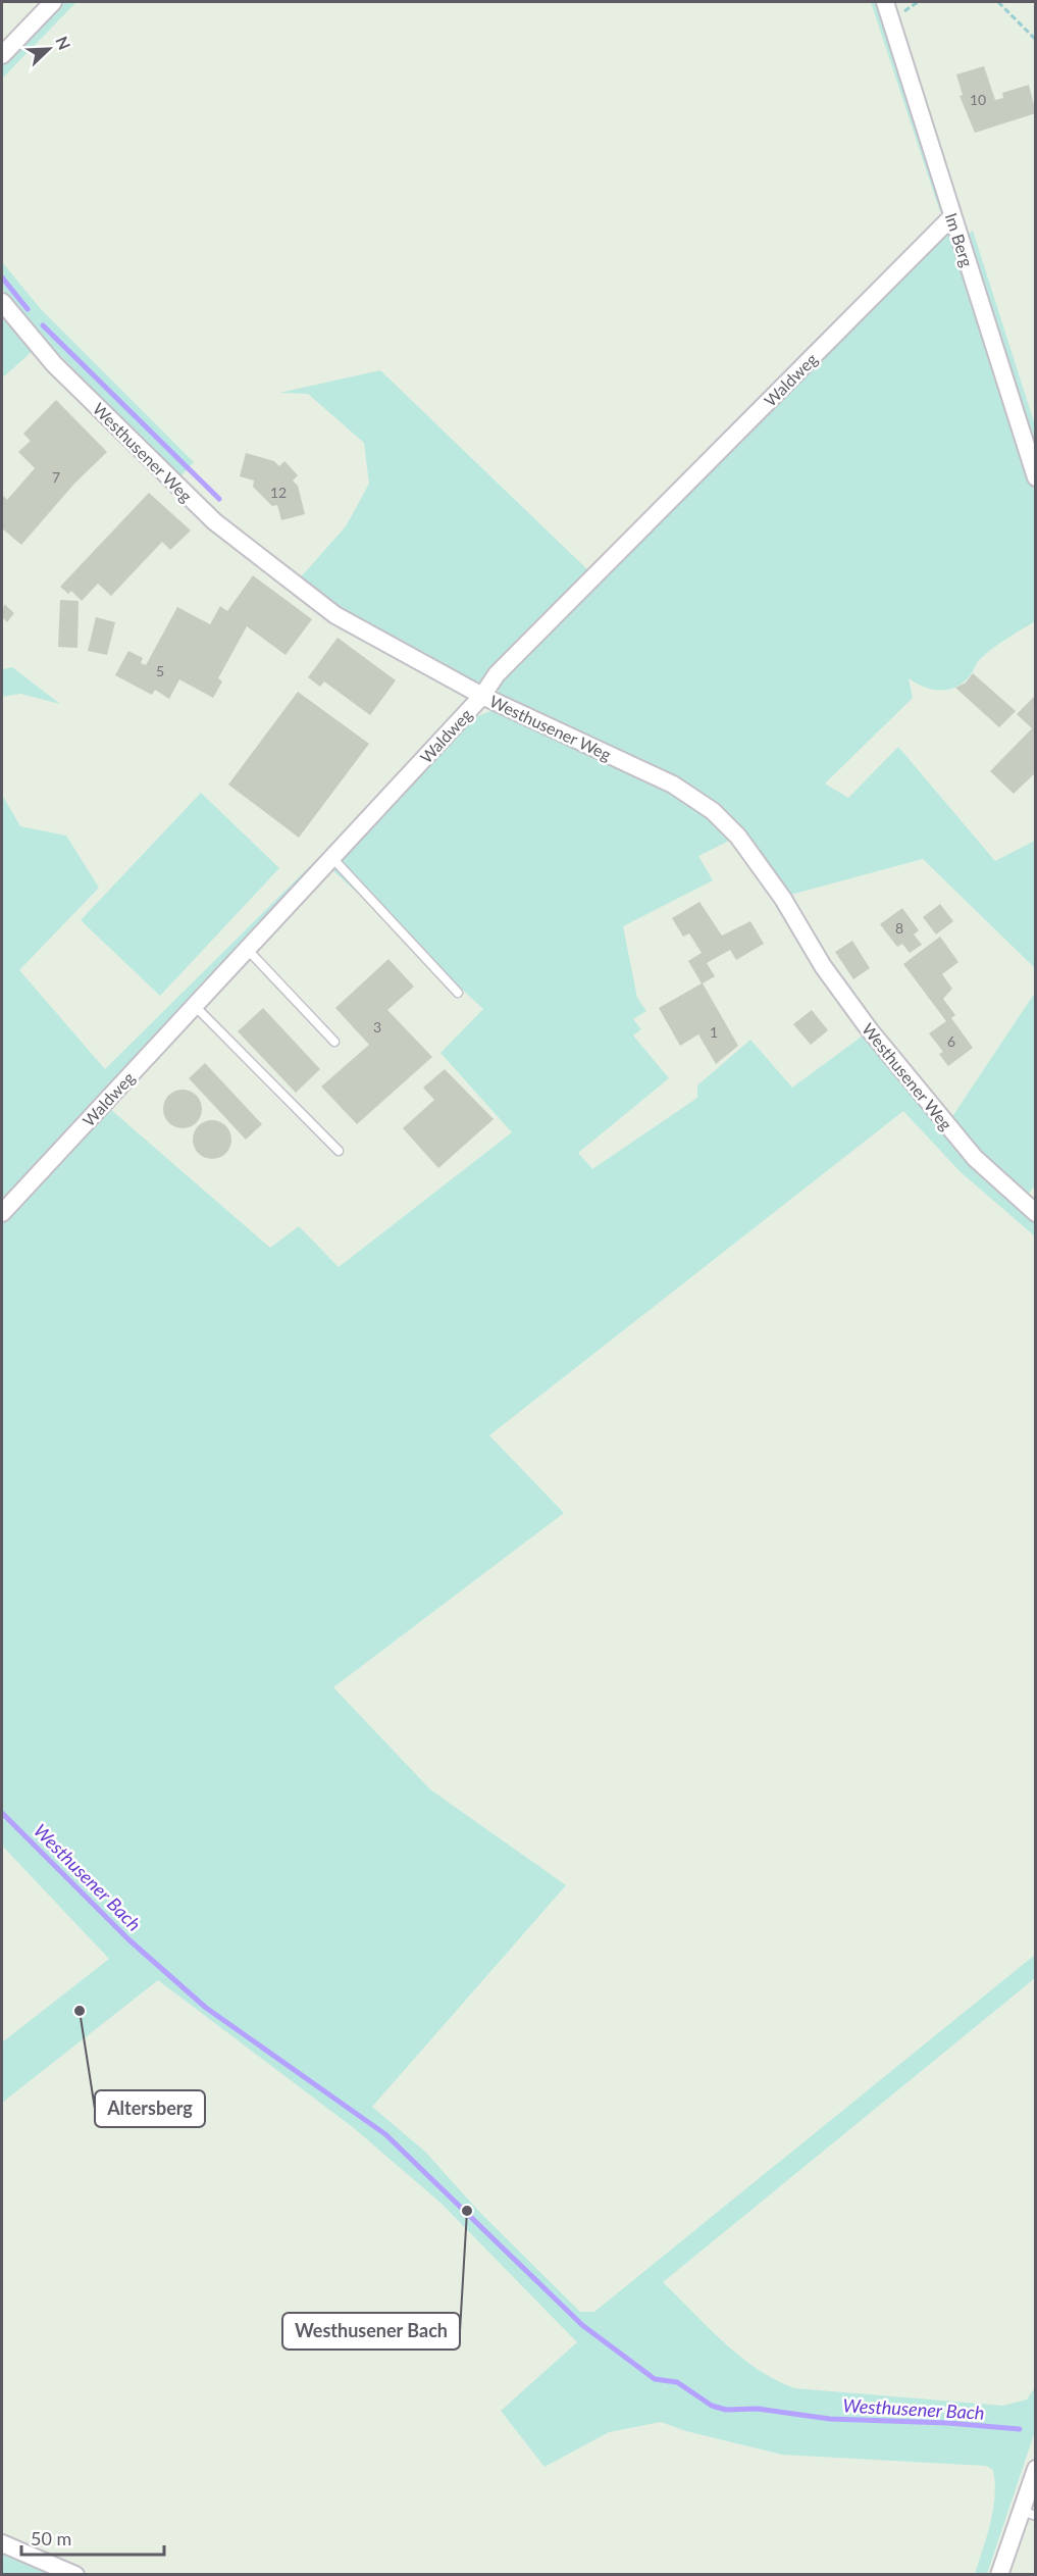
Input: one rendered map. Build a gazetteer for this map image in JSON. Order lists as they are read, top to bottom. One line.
{"streets":{"street":["Im Berg","Waldweg","Westhusener Weg"]},"crossings":[["Im Berg","Waldweg"],["Waldweg","Westhusener Weg"]],"water":["Westhusener Bach"],"places":["Altersberg","Westhusener Bach"],"house_numbers":["10","7","12","5","8","3","1","6"],"scale_bar":"50 m","north":"top right"}
